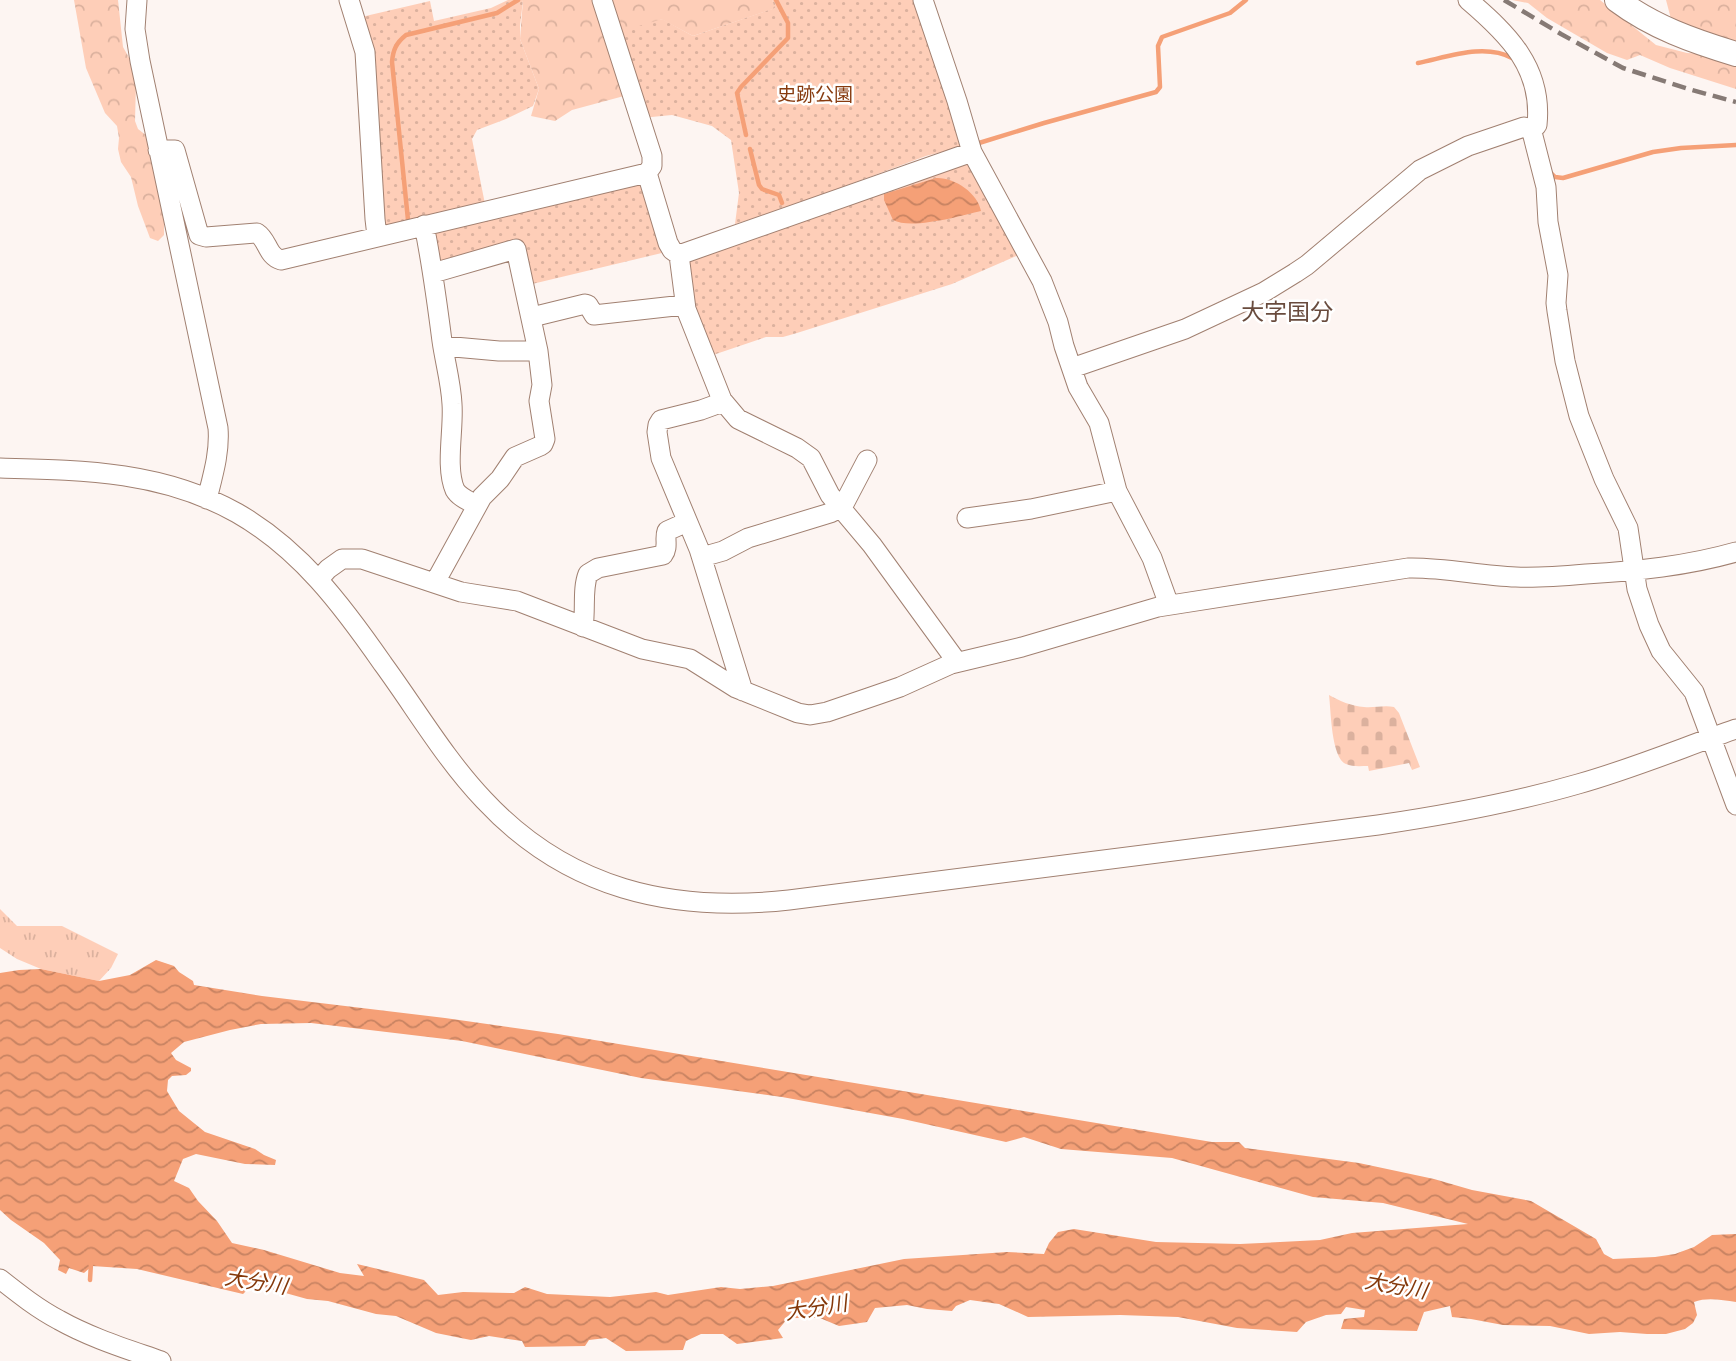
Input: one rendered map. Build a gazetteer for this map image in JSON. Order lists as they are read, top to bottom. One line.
{"districts":["大字国分"],"water":["大分川"],"parks":["史跡公園"]}
